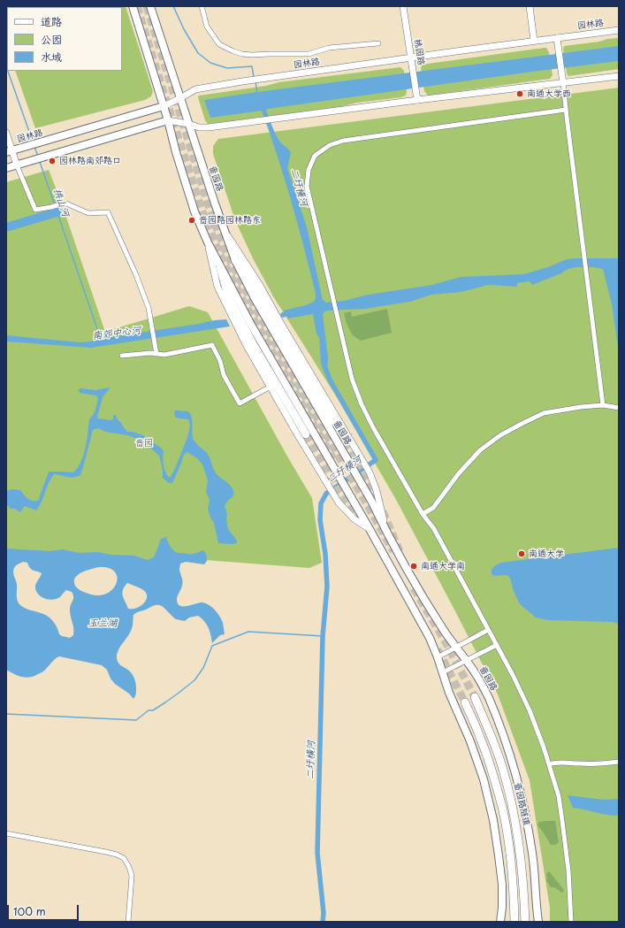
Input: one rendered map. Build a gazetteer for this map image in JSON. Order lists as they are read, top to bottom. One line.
{"streets":{"highway":["啬园路隧道"],"main road":["园林路","桃园路","啬园路"]},"crossings":[["园林路","桃园路"],["园林路","啬园路"]],"water":["二圩横河","拱山河","南郊中心河","玉兰湖"],"parks":["啬园"],"places":["南通大学西","园林路南郊路口","啬园路园林路东","南通大学","南通大学南"],"legend":["道路","公园","水域"],"scale_bar":"100 m"}
